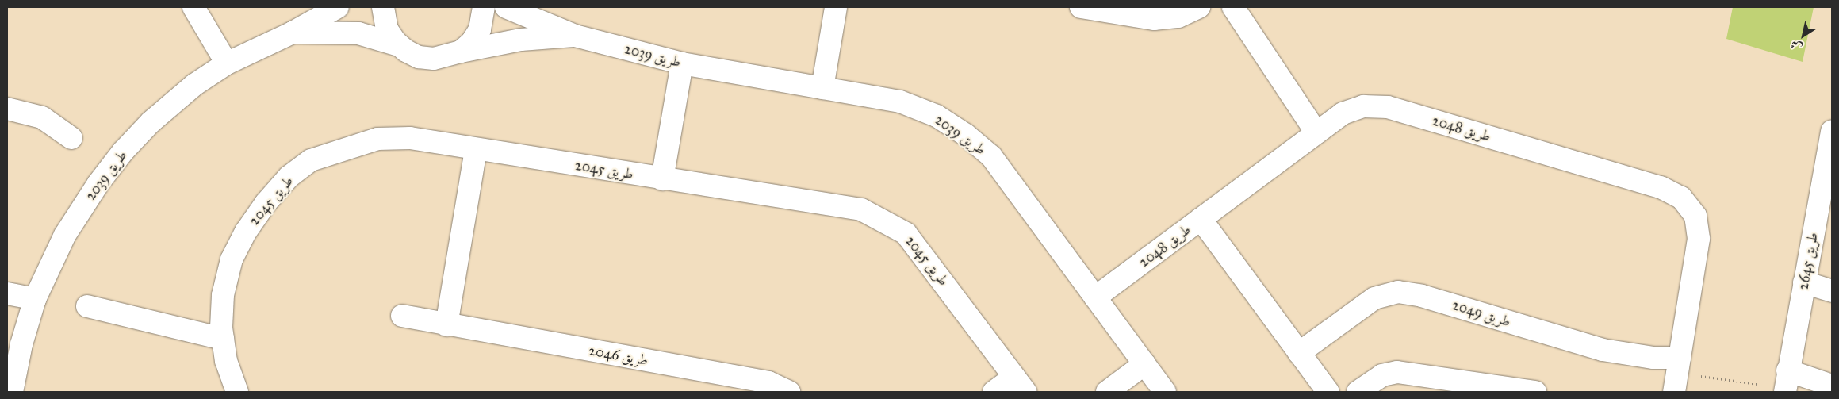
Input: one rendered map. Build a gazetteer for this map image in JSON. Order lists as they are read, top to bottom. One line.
{"streets":{"street":["طريق 2039","طريق 2048","طريق 2045","طريق 2645","طريق 2049","طريق 2046"]},"crossings":[["طريق 2039","طريق 2048"],["طريق 2048","طريق 2049"]],"north":"bottom left"}
